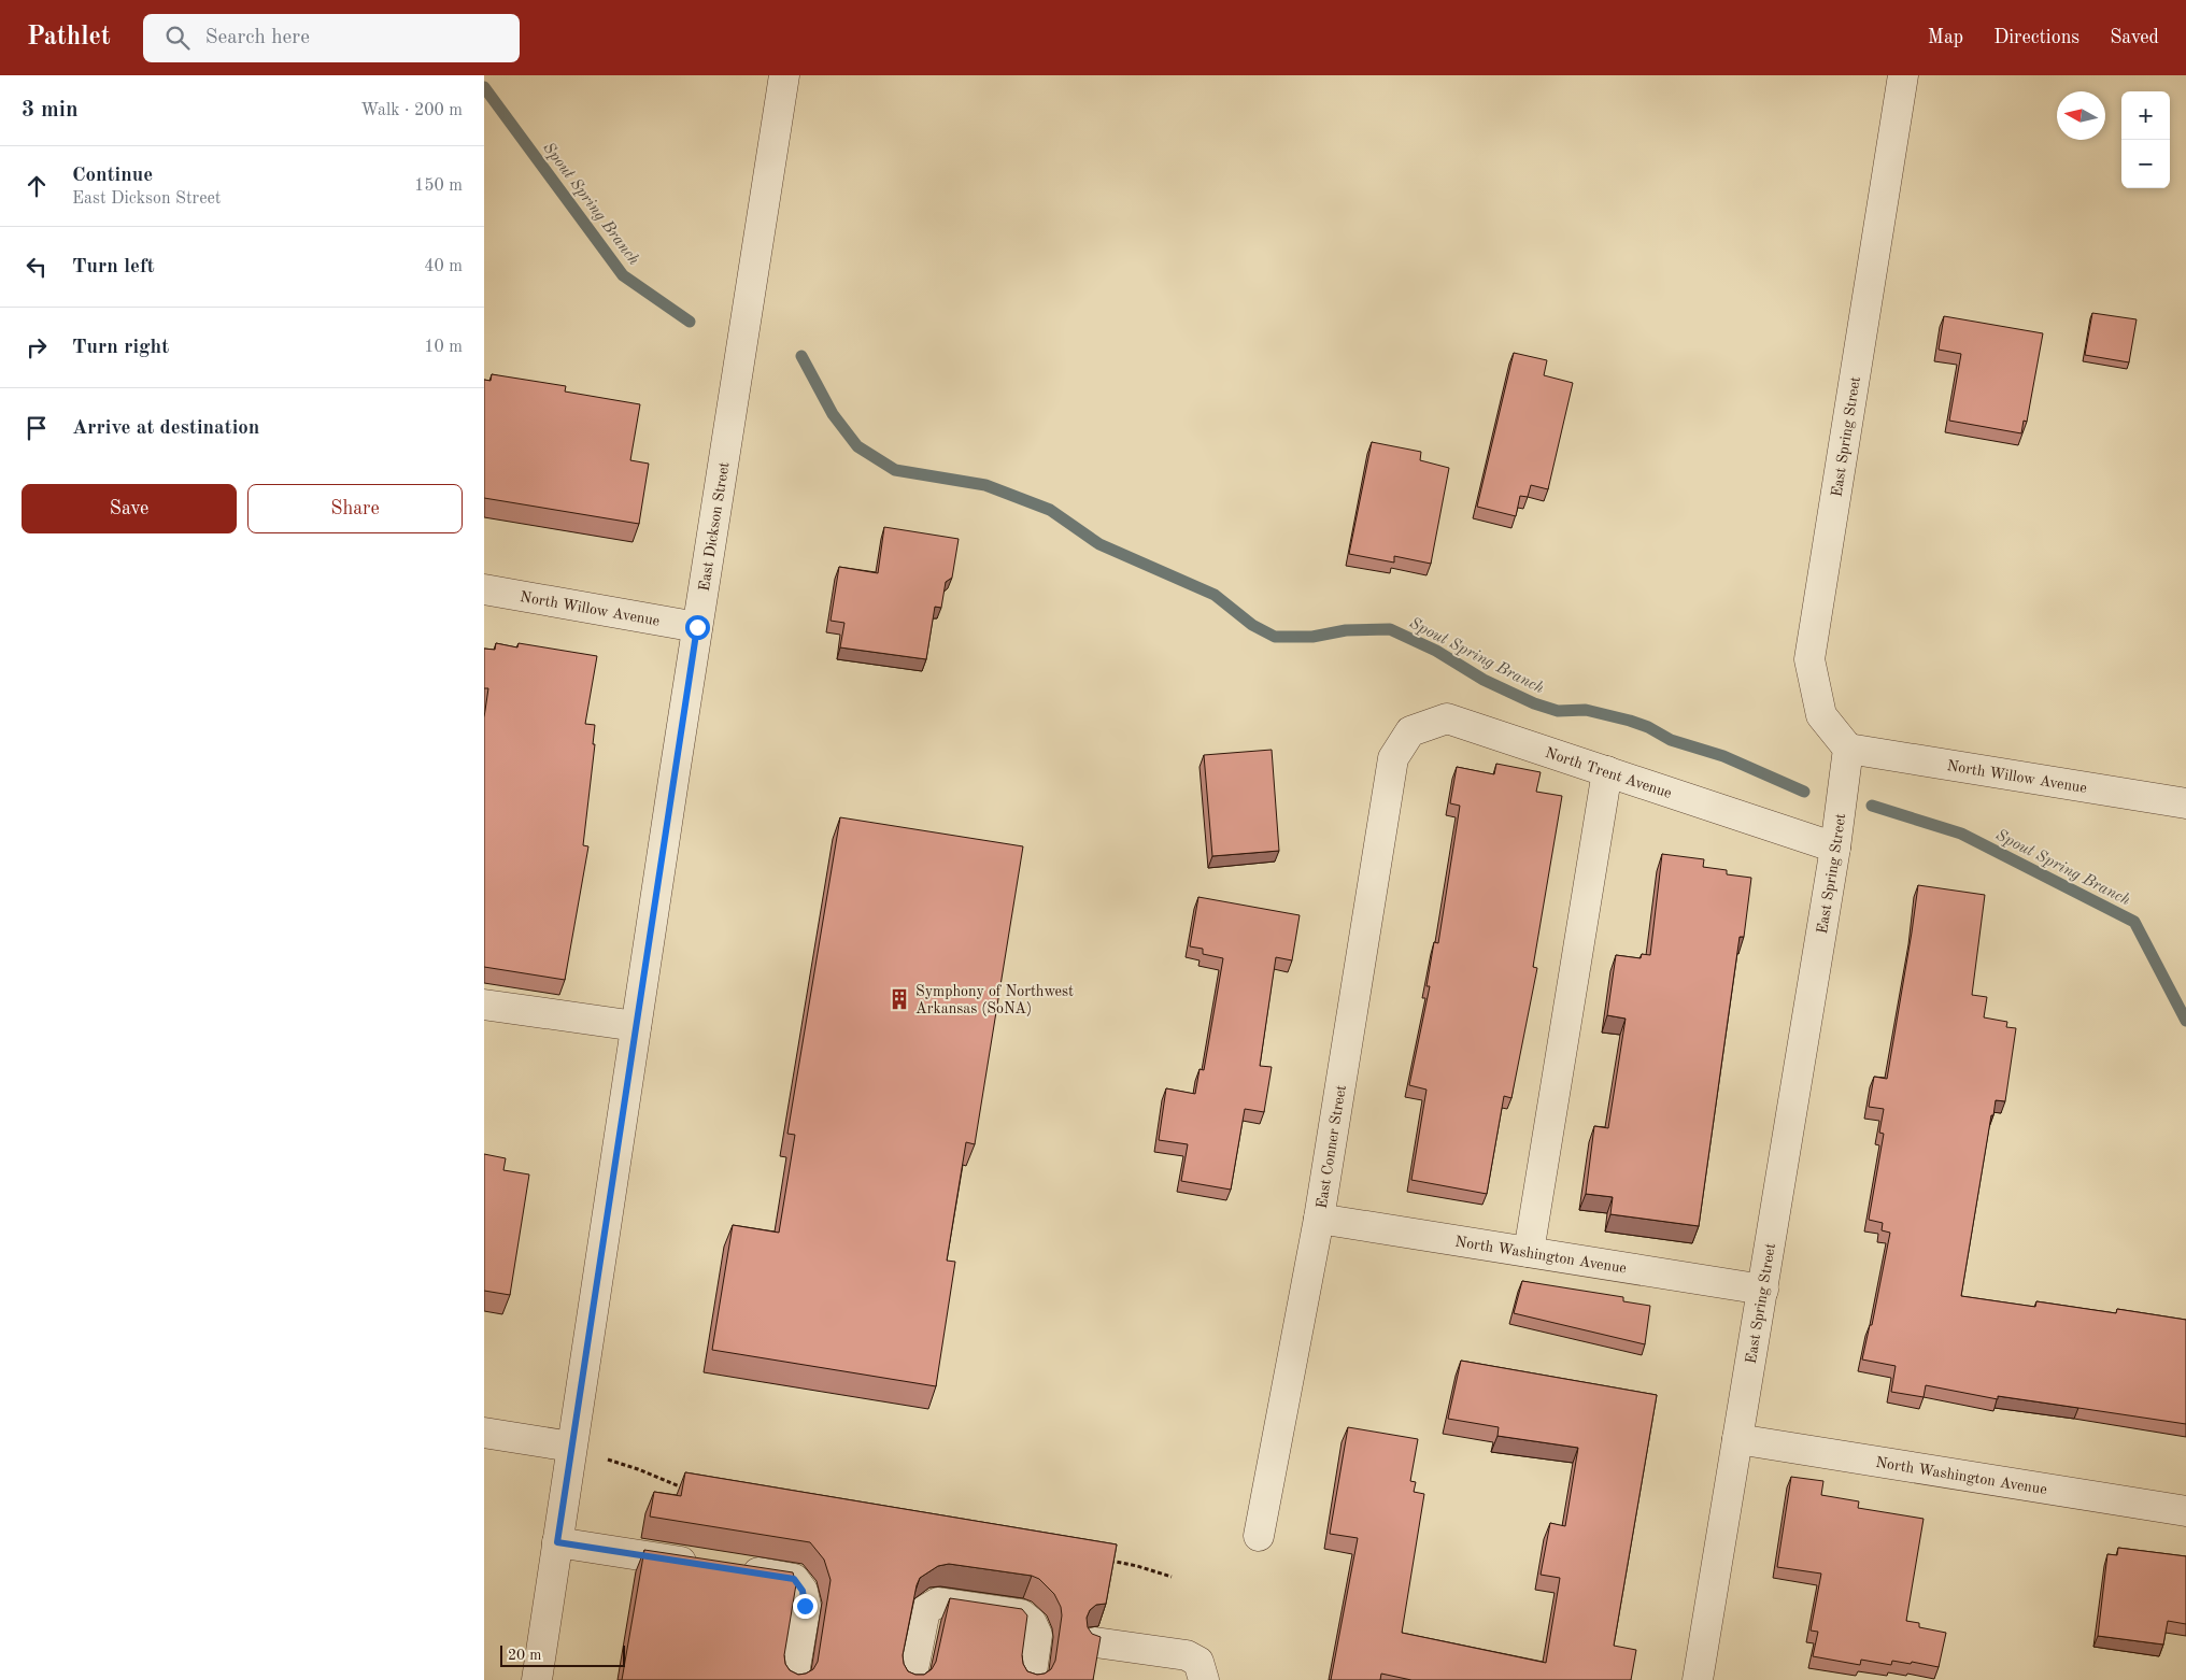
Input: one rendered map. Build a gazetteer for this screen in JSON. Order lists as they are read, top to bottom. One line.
{"streets":{"street":["East Spring Street","East Dickson Street","North Willow Avenue","North Trent Avenue","East Conner Street","North Washington Avenue"]},"crossings":[["East Spring Street","North Willow Avenue"],["East Spring Street","North Trent Avenue"],["East Spring Street","North Washington Avenue"],["East Dickson Street","North Willow Avenue"],["North Trent Avenue","East Conner Street"],["East Conner Street","North Washington Avenue"]],"water":["Spout Spring Branch"],"places":{"building":["Symphony of Northwest Arkansas (SoNA)"]},"scale_bar":"20 m","north":"left","page":{"header":"Pathlet","search":"Search here","nav":["Map","Directions","Saved"],"heading":["3 min","Walk · 200 m"],"map_buttons":["+","−"],"list":[["Continue","East Dickson Street","150 m"],["Turn left","40 m"],["Turn right","10 m"],"Arrive at destination"],"buttons":["Save","Share"],"scale":"20 m"}}
